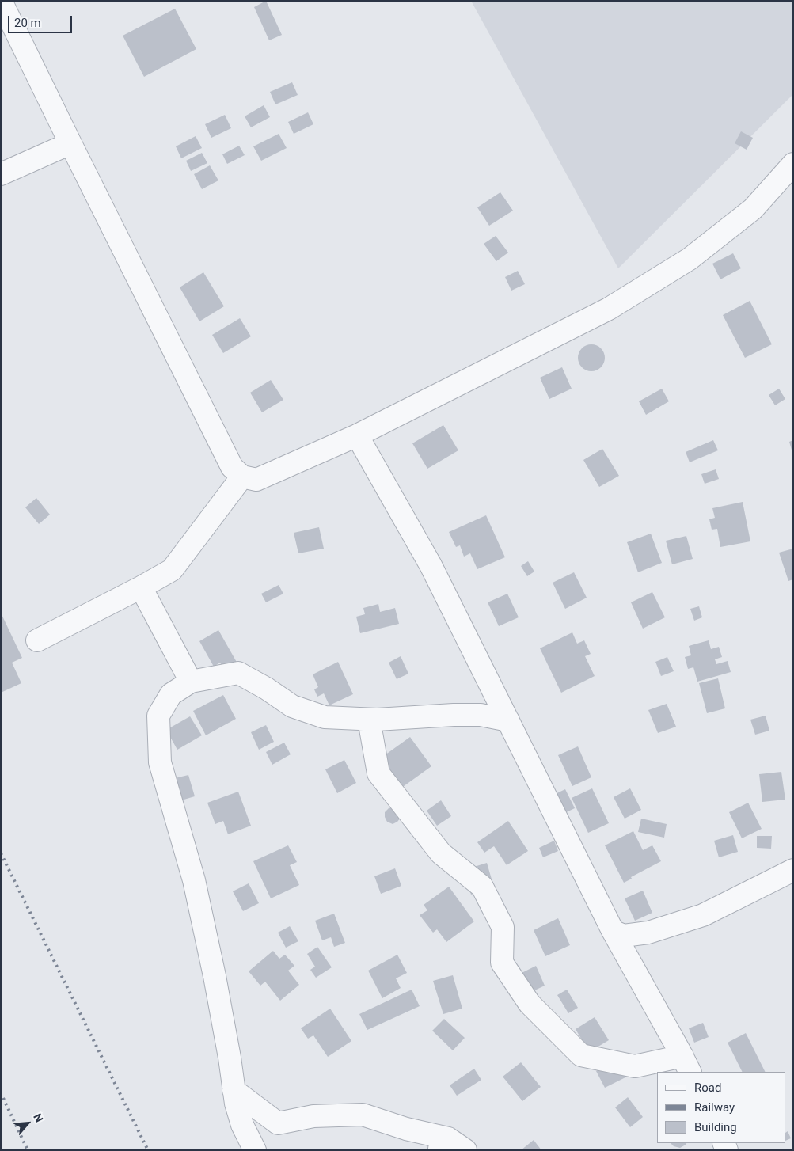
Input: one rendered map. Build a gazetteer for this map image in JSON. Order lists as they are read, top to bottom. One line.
{"legend":["Road","Railway","Building"],"scale_bar":"20 m","north":"top right"}
